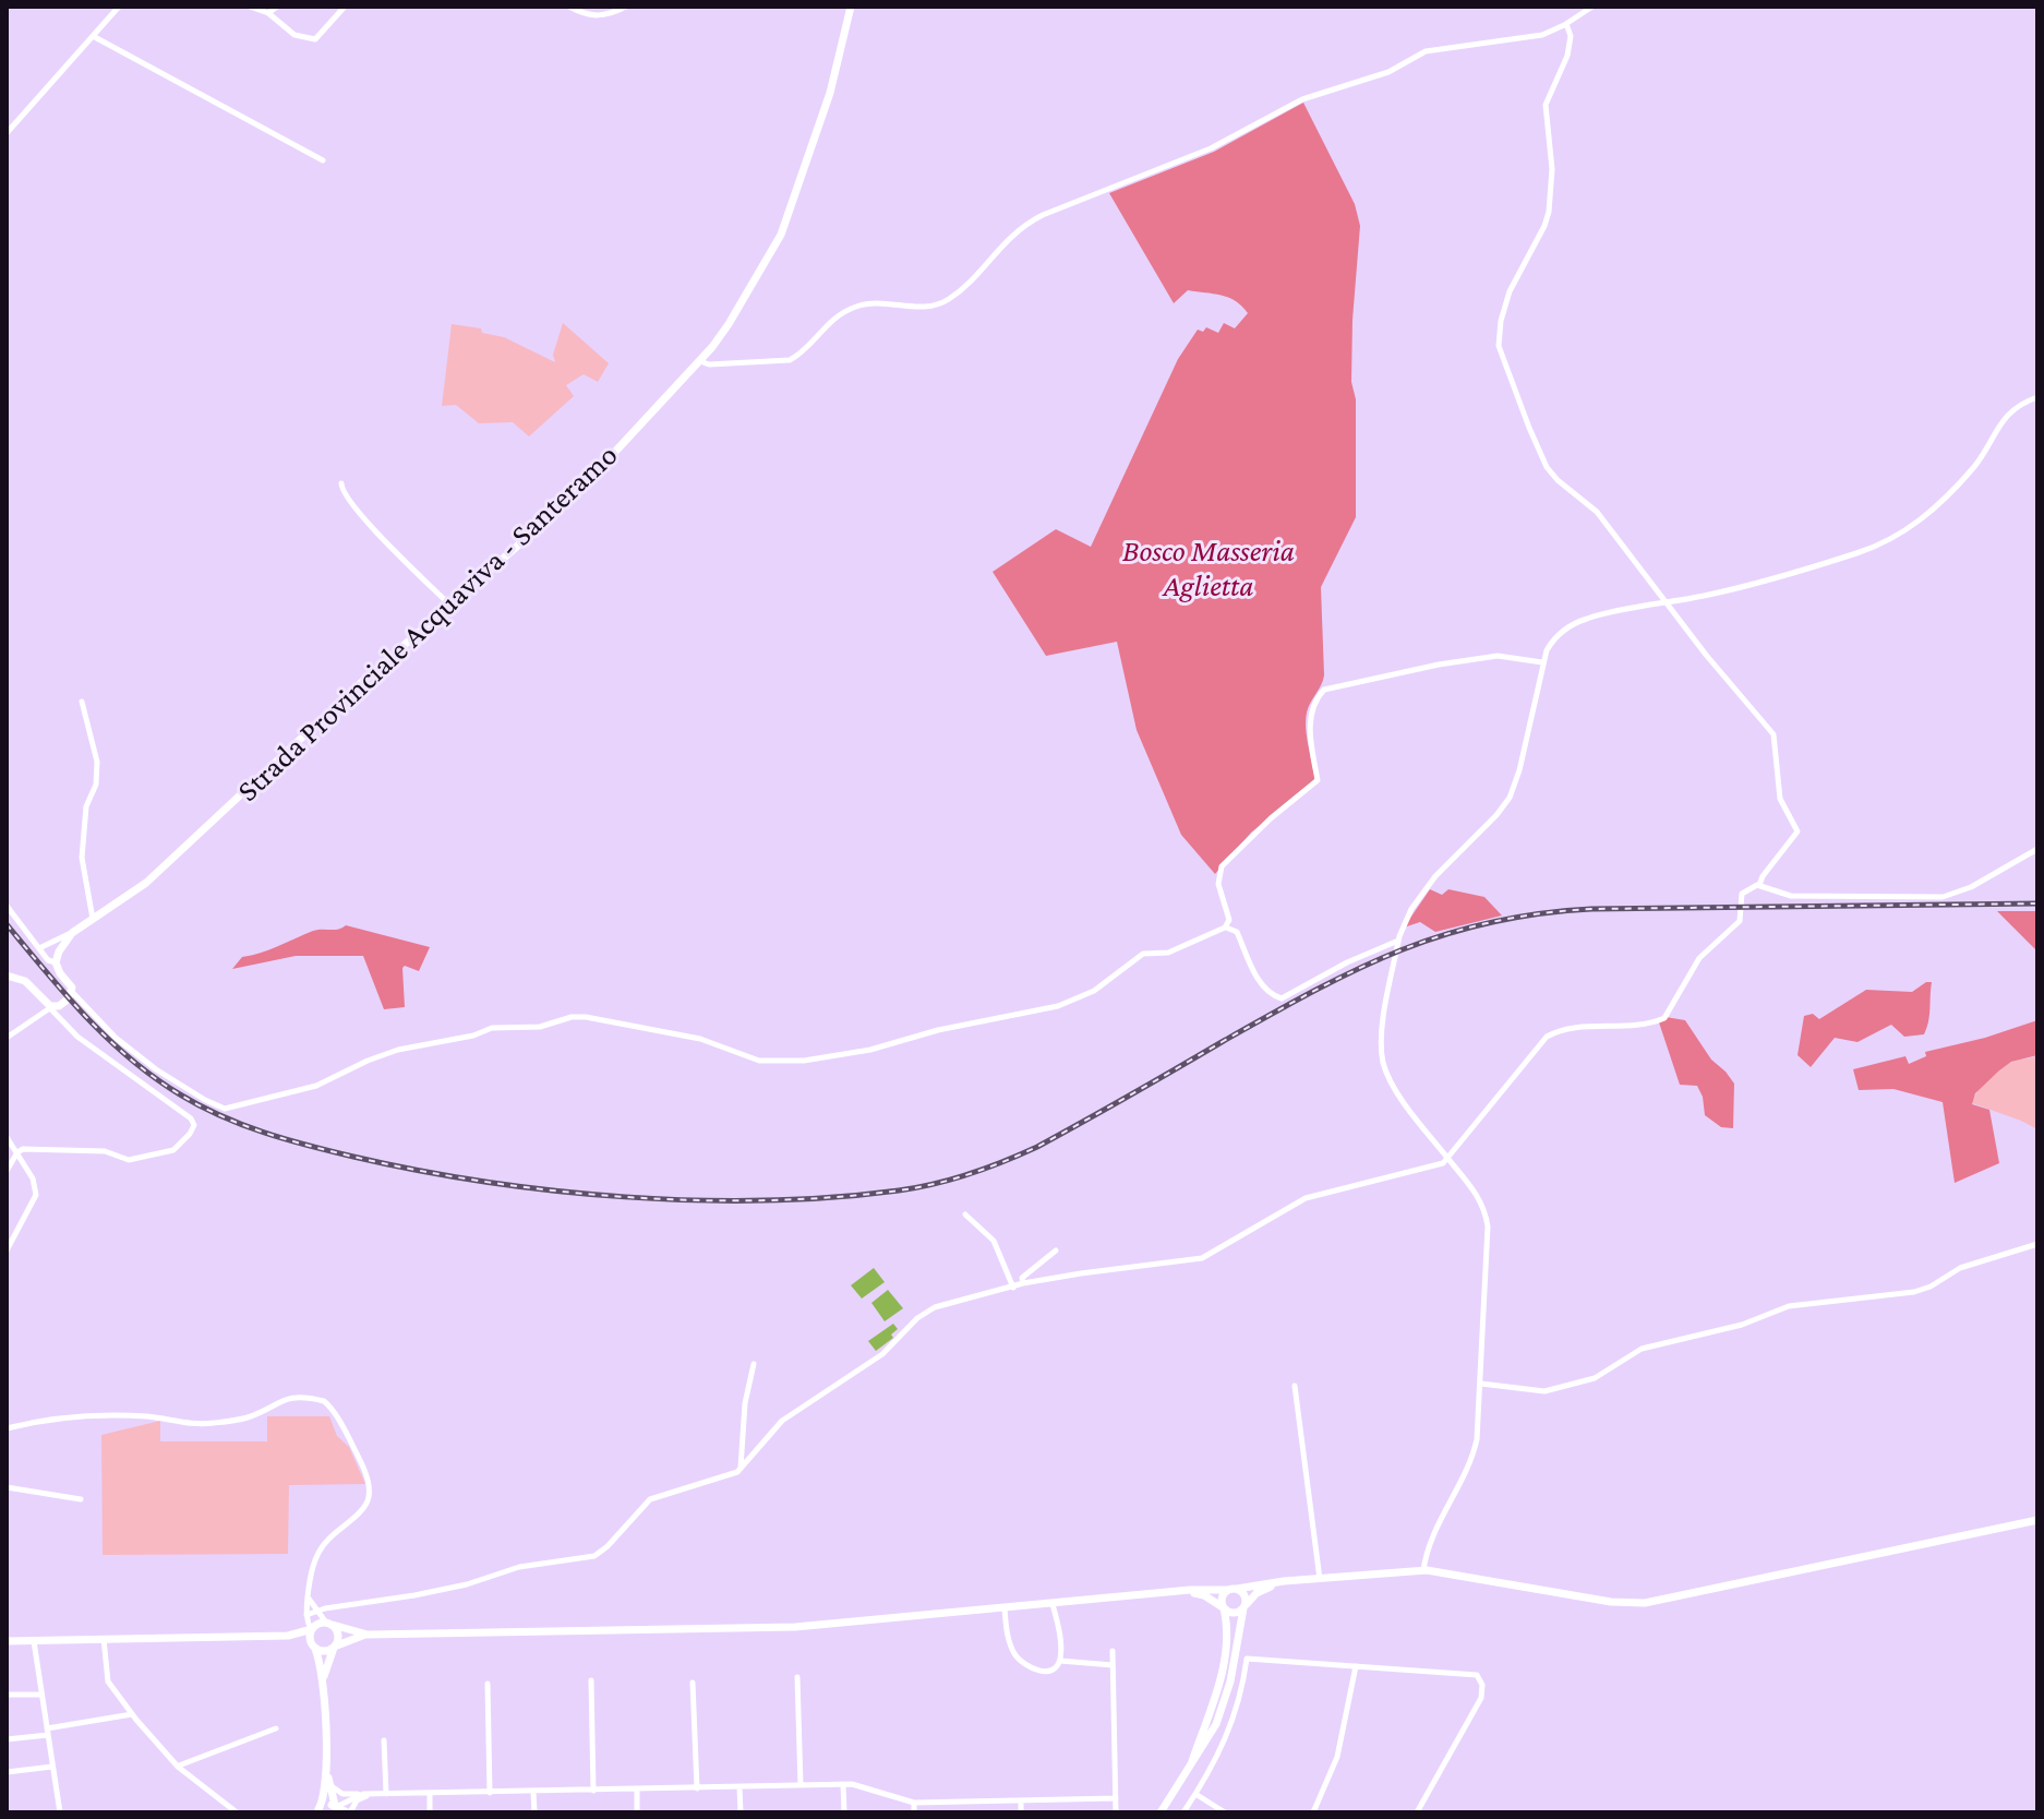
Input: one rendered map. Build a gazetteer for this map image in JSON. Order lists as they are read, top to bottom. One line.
{"streets":{"main road":["Strada Provinciale Acquaviva - Santeramo"]},"parks":["Bosco Masseria Aglietta"]}
